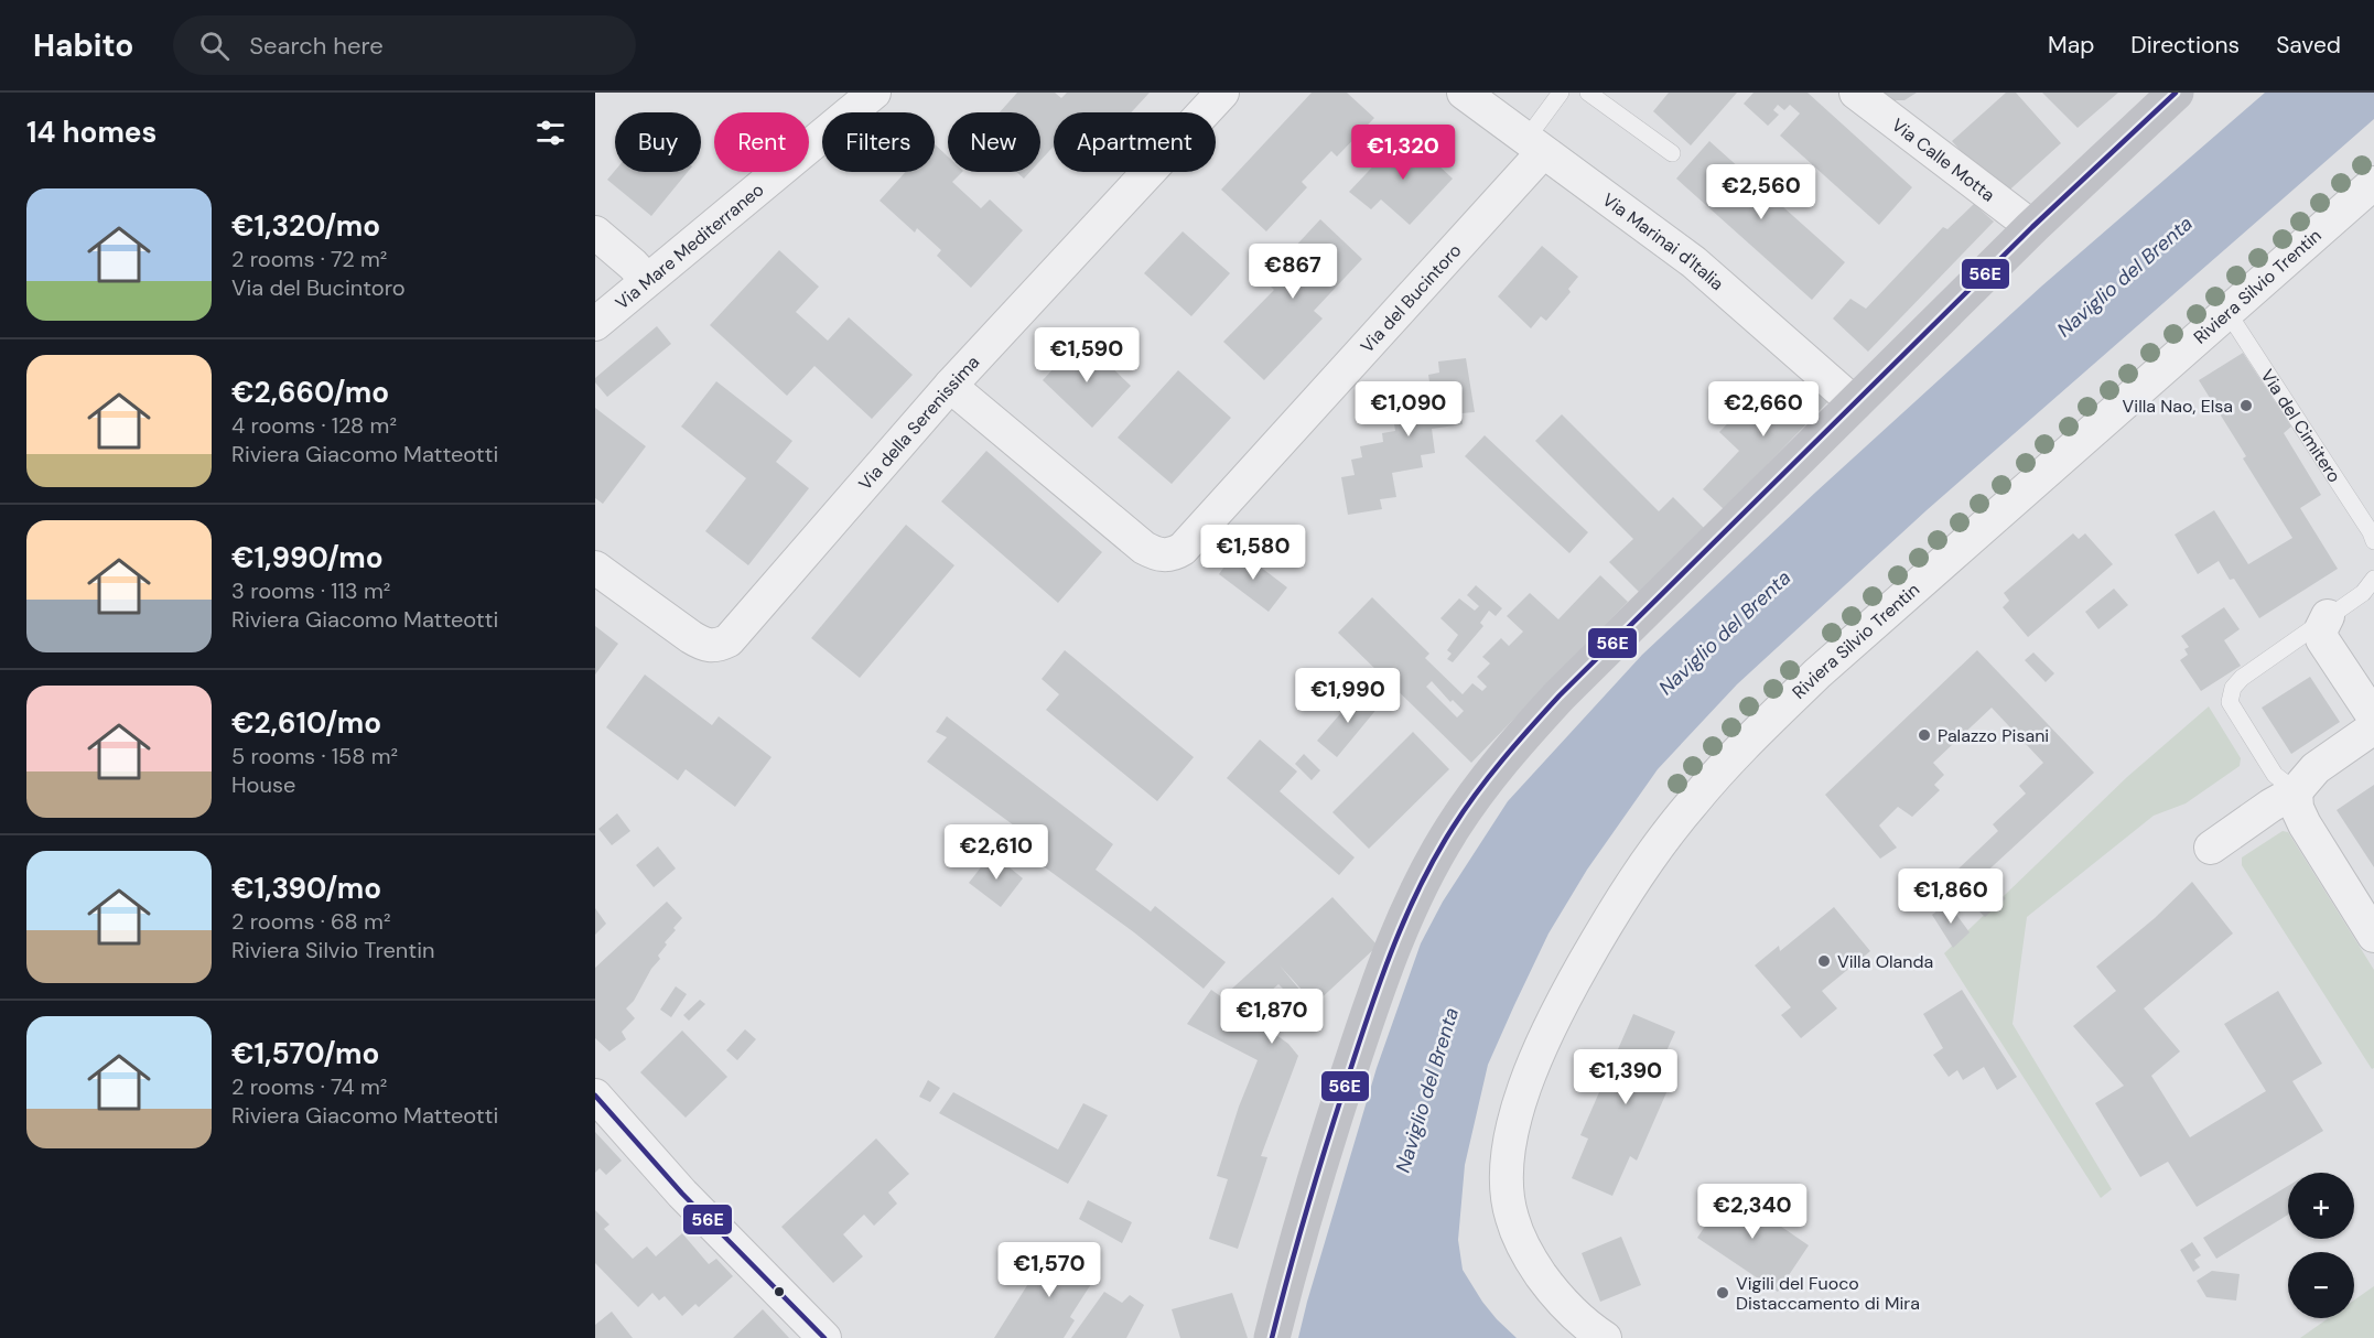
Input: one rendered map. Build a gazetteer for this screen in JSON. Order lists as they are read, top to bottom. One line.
{"streets":{"street":["Via Calle Motta","Via Marinai d'Italia","Via Mare Mediterraneo","Riviera Silvio Trentin","Via del Bucintoro","Via della Serenissima"],"lane":["Via del Cimitero"]},"crossings":[["Via Marinai d'Italia","Via del Bucintoro"],["Riviera Silvio Trentin","Via del Cimitero"],["Via del Bucintoro","Via della Serenissima"]],"water":["Naviglio del Brenta"],"places":["Villa Nao, Elsa","Palazzo Pisani","Villa Olanda","Vigili del Fuoco Distaccamento di Mira"],"lines":["transit line 56E"],"page":{"header":"Habito","search":"Search here","nav":["Map","Directions","Saved"],"heading":"14 homes","chip":["Buy","Rent","Filters","New","Apartment"],"price":["€1,320","€2,560","€867","€1,590","€1,090","€2,660","€1,580","€1,990","€2,610","€1,860","€1,870","€1,390","€2,340","€1,570"],"list":[{"name":"€1,320/mo","note":"2 rooms · 72 m² · Via del Bucintoro"},{"name":"€2,660/mo","note":"4 rooms · 128 m² · Riviera Giacomo Matteotti"},{"name":"€1,990/mo","note":"3 rooms · 113 m² · Riviera Giacomo Matteotti"},{"name":"€2,610/mo","note":"5 rooms · 158 m² · House"},{"name":"€1,390/mo","note":"2 rooms · 68 m² · Riviera Silvio Trentin"},{"name":"€1,570/mo","note":"2 rooms · 74 m² · Riviera Giacomo Matteotti"}],"map_buttons":["+","−"]}}
